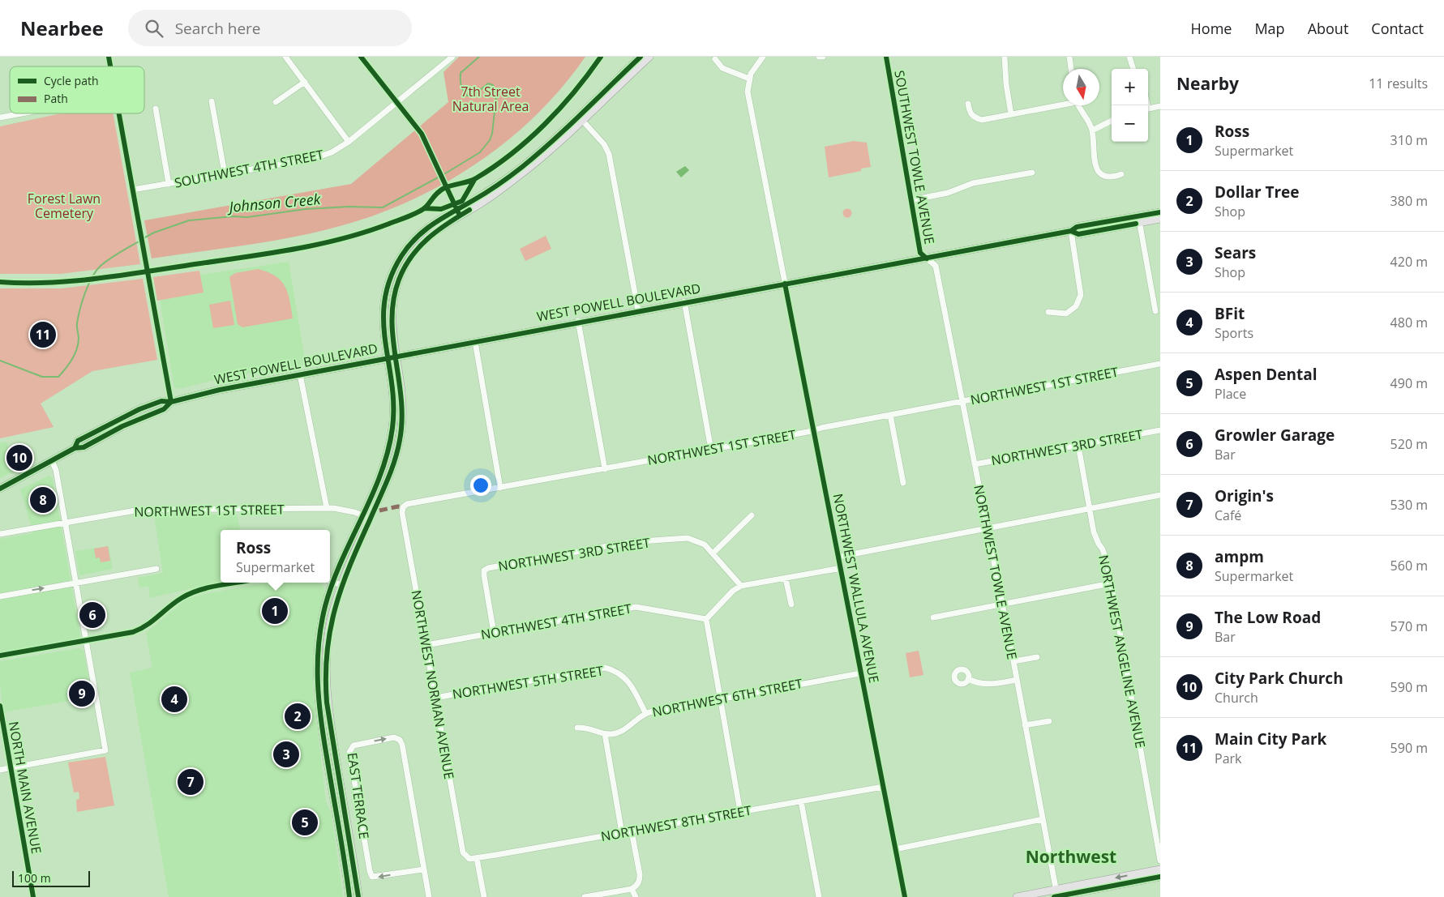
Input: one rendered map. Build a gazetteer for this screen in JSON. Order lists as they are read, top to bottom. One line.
{"streets":{"main road":["WEST POWELL BOULEVARD"],"street":["SOUTHWEST TOWLE AVENUE","SOUTHWEST 4TH STREET","NORTHWEST 1ST STREET","NORTHWEST 3RD STREET","NORTHWEST TOWLE AVENUE","NORTHWEST WALLULA AVENUE","NORTHWEST 4TH STREET","NORTHWEST ANGELINE AVENUE","NORTHWEST 5TH STREET","NORTHWEST NORMAN AVENUE","NORTHWEST 6TH STREET","NORTH MAIN AVENUE","EAST TERRACE","NORTHWEST 8TH STREET"]},"crossings":[["SOUTHWEST TOWLE AVENUE","WEST POWELL BOULEVARD"],["SOUTHWEST TOWLE AVENUE","NORTHWEST TOWLE AVENUE"],["WEST POWELL BOULEVARD","NORTHWEST TOWLE AVENUE"],["WEST POWELL BOULEVARD","NORTHWEST WALLULA AVENUE"],["NORTHWEST 1ST STREET","NORTHWEST TOWLE AVENUE"],["NORTHWEST 1ST STREET","NORTHWEST WALLULA AVENUE"],["NORTHWEST 1ST STREET","NORTHWEST NORMAN AVENUE"],["NORTHWEST 3RD STREET","NORTHWEST TOWLE AVENUE"],["NORTHWEST 3RD STREET","NORTHWEST 4TH STREET"],["NORTHWEST 3RD STREET","NORTHWEST ANGELINE AVENUE"],["NORTHWEST WALLULA AVENUE","NORTHWEST 6TH STREET"],["NORTHWEST WALLULA AVENUE","NORTHWEST 8TH STREET"],["NORTHWEST 4TH STREET","NORTHWEST NORMAN AVENUE"],["NORTHWEST 5TH STREET","NORTHWEST NORMAN AVENUE"],["NORTHWEST 5TH STREET","NORTHWEST 6TH STREET"],["NORTHWEST NORMAN AVENUE","NORTHWEST 8TH STREET"]],"districts":["Northwest"],"water":["Johnson Creek"],"parks":["7th Street Natural Area","Forest Lawn Cemetery"],"legend":["Cycle path","Path"],"scale_bar":"100 m","north":"bottom","page":{"header":"Nearbee","search":"Search here","nav":["Home","Map","About","Contact"],"heading":["Nearby","11 results"],"map_buttons":["+","−"],"list":[{"mark":"1","name":"Ross","note":"Supermarket","value":"310 m"},{"mark":"2","name":"Dollar Tree","note":"Shop","value":"380 m"},{"mark":"3","name":"Sears","note":"Shop","value":"420 m"},{"mark":"4","name":"BFit","note":"Sports","value":"480 m"},{"mark":"5","name":"Aspen Dental","note":"Place","value":"490 m"},{"mark":"6","name":"Growler Garage","note":"Bar","value":"520 m"},{"mark":"7","name":"Origin's","note":"Café","value":"530 m"},{"mark":"8","name":"ampm","note":"Supermarket","value":"560 m"},{"mark":"9","name":"The Low Road","note":"Bar","value":"570 m"},{"mark":"10","name":"City Park Church","note":"Church","value":"590 m"},{"mark":"11","name":"Main City Park","note":"Park","value":"590 m"}],"pins":["11","10","8","1","6","9","4","2","3","7","5"],"popup":["Ross","Supermarket"],"scale":"100 m"}}
